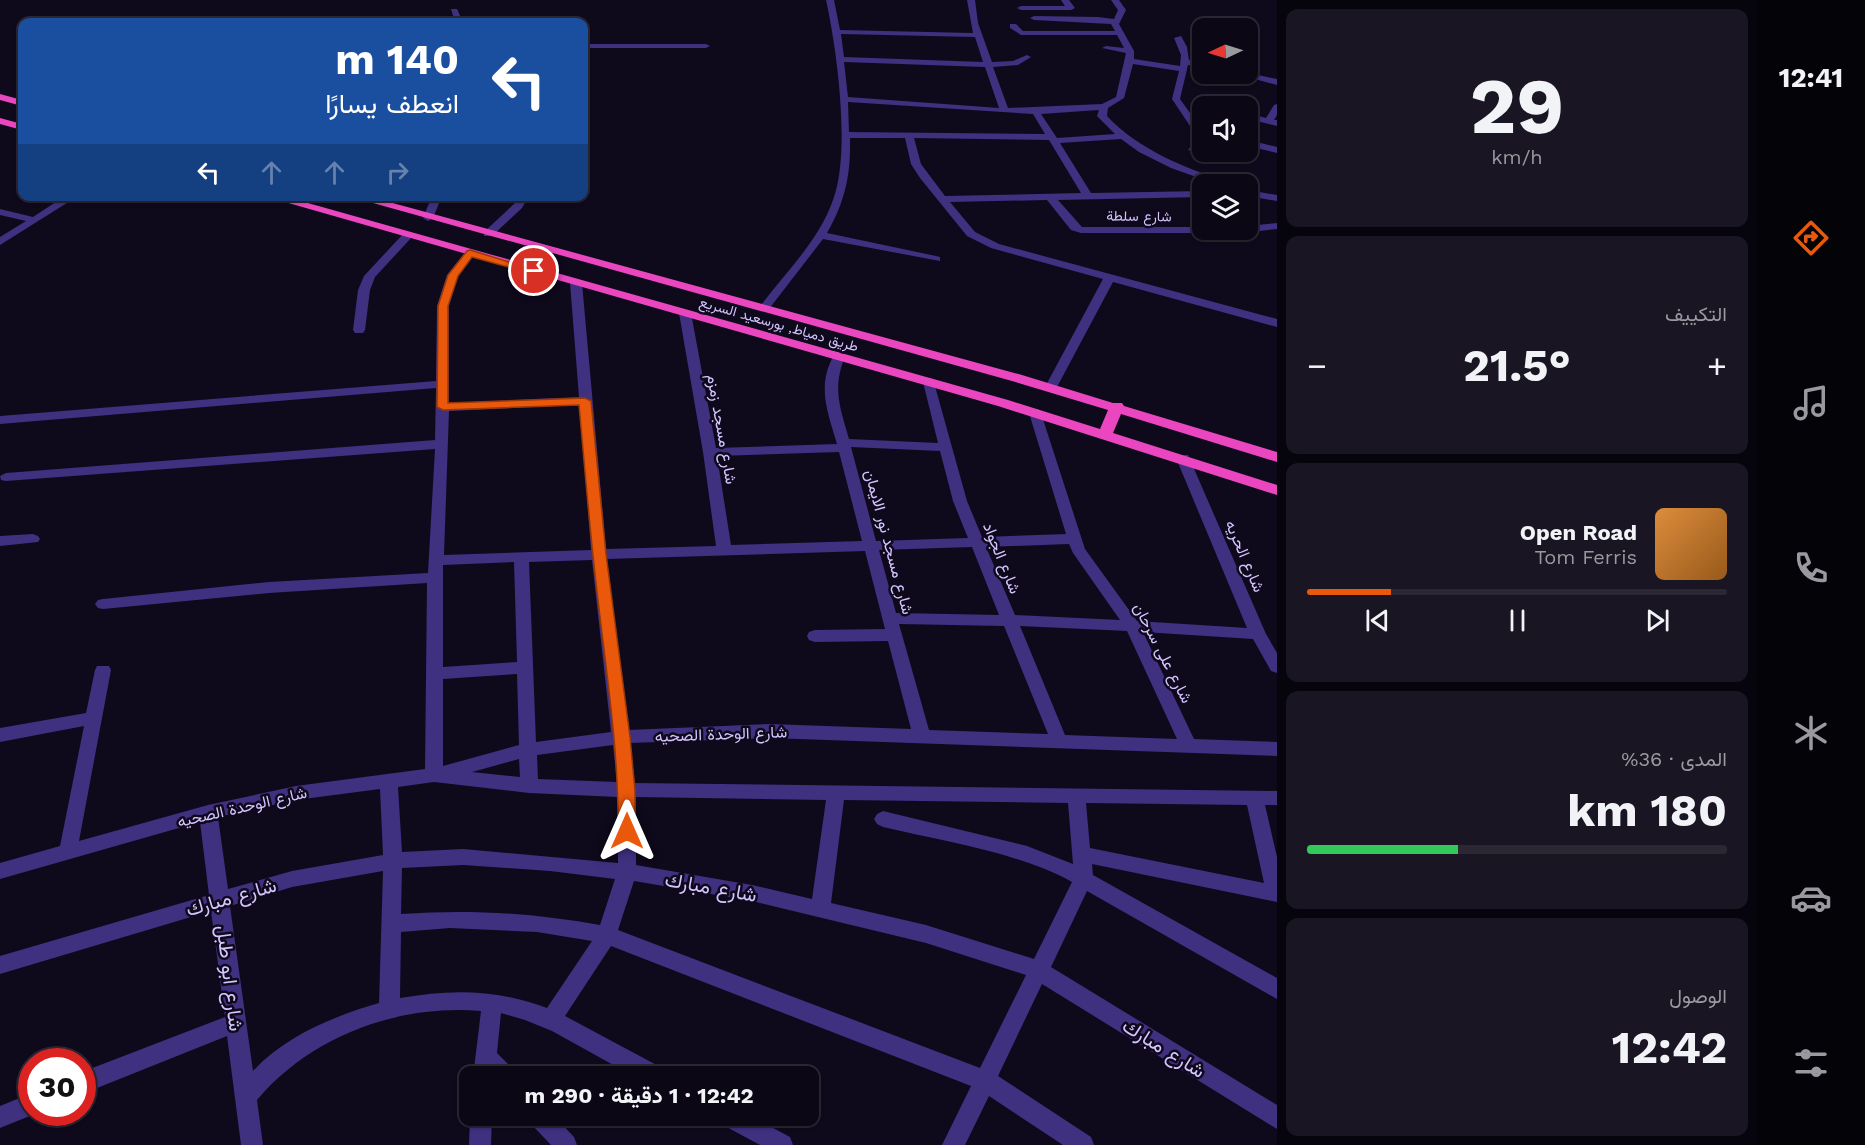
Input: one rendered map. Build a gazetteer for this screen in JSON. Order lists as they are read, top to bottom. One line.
{"streets":{"highway":["طريق دمياط, بورسعيد السريع"],"street":["شارع سلطة","شارع مسجد زمزم","شارع مسجد نور الايمان","شارع الحريه","شارع الجواد","شارع على سرحان","شارع الوحدة الصحيه","شارع مبارك","شارع ابو طبل"]},"crossings":[["طريق دمياط, بورسعيد السريع","شارع مسجد زمزم"],["طريق دمياط, بورسعيد السريع","شارع مسجد نور الايمان"],["طريق دمياط, بورسعيد السريع","شارع الحريه"],["طريق دمياط, بورسعيد السريع","شارع الجواد"],["طريق دمياط, بورسعيد السريع","شارع على سرحان"],["شارع مسجد نور الايمان","شارع الوحدة الصحيه"],["شارع الجواد","شارع الوحدة الصحيه"],["شارع على سرحان","شارع الوحدة الصحيه"],["شارع الوحدة الصحيه","شارع ابو طبل"],["شارع مبارك","شارع ابو طبل"]],"north":"left","page":{"tabs":"12:41","tile":[["29","km/h"],"التكييف",["المدى · 36%","180 km"],["الوصول","12:42"]],"turn":["140 m","انعطف يسارًا"],"heat":["−","21.5°","+"],"song":["Open Road","Tom Ferris"],"limit":"30","trip":"12:42 · 1 دقيقة · 290 m"}}
